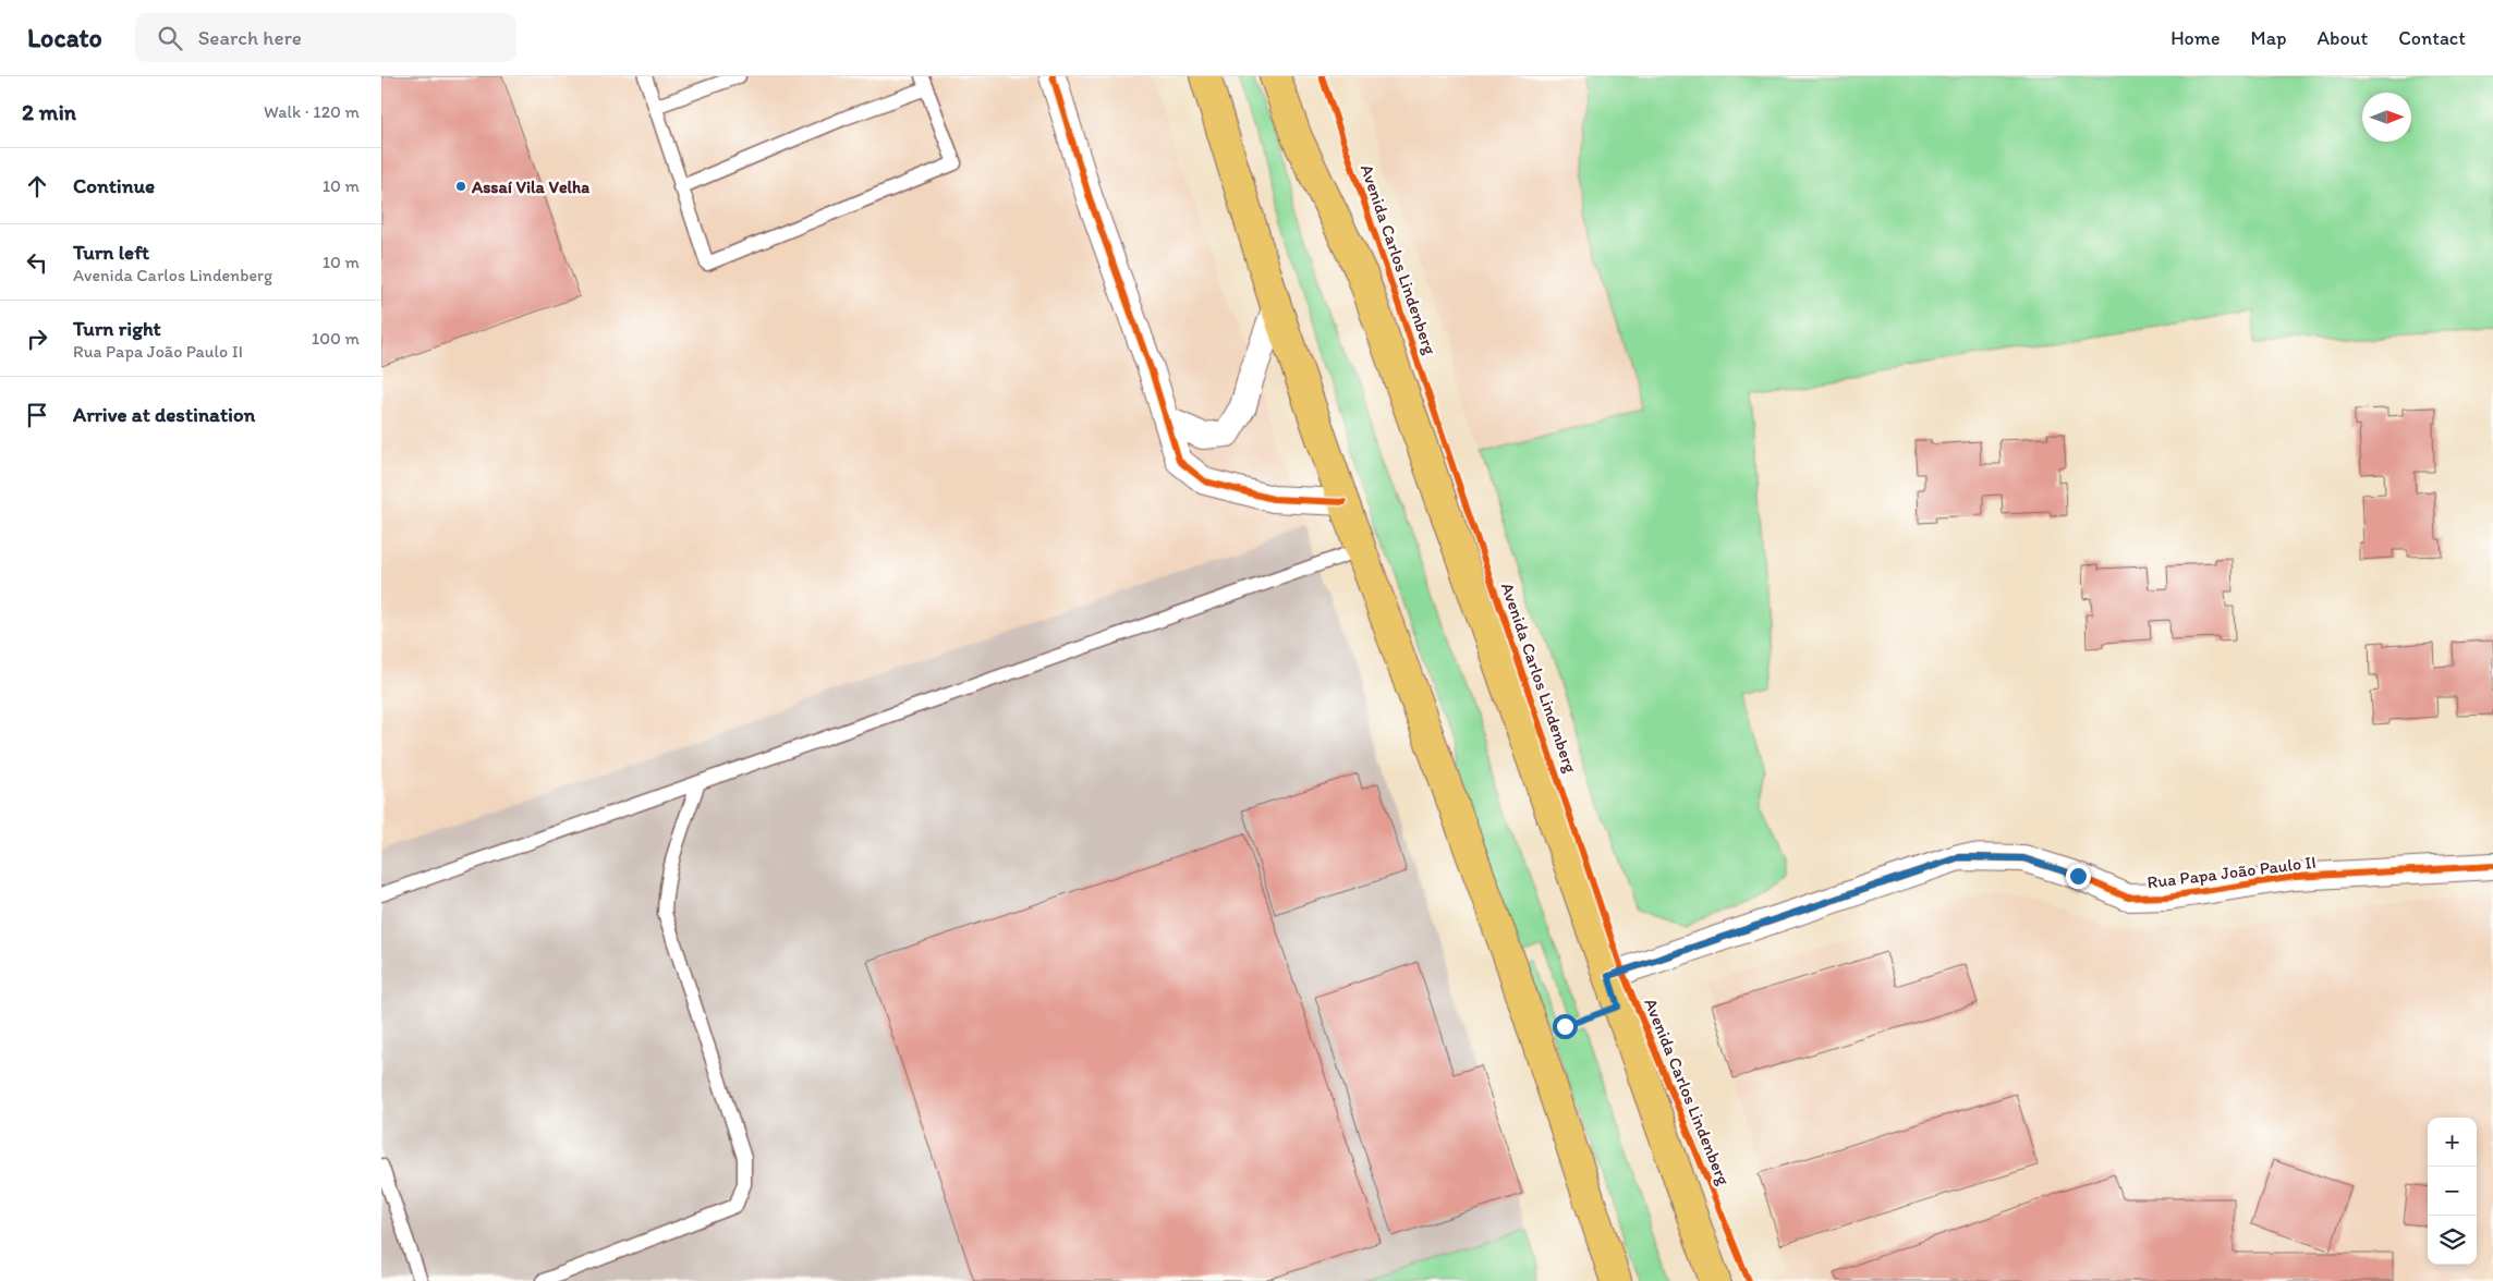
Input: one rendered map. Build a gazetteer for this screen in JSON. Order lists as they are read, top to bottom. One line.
{"streets":{"main road":["Avenida Carlos Lindenberg"],"street":["Rua Papa João Paulo II"]},"crossings":[["Avenida Carlos Lindenberg","Rua Papa João Paulo II"]],"places":["Assaí Vila Velha"],"north":"right","page":{"header":"Locato","search":"Search here","nav":["Home","Map","About","Contact"],"heading":["2 min","Walk · 120 m"],"list":[["Continue","10 m"],["Turn left","Avenida Carlos Lindenberg","10 m"],["Turn right","Rua Papa João Paulo II","100 m"],"Arrive at destination"],"map_buttons":["+","−"]}}
